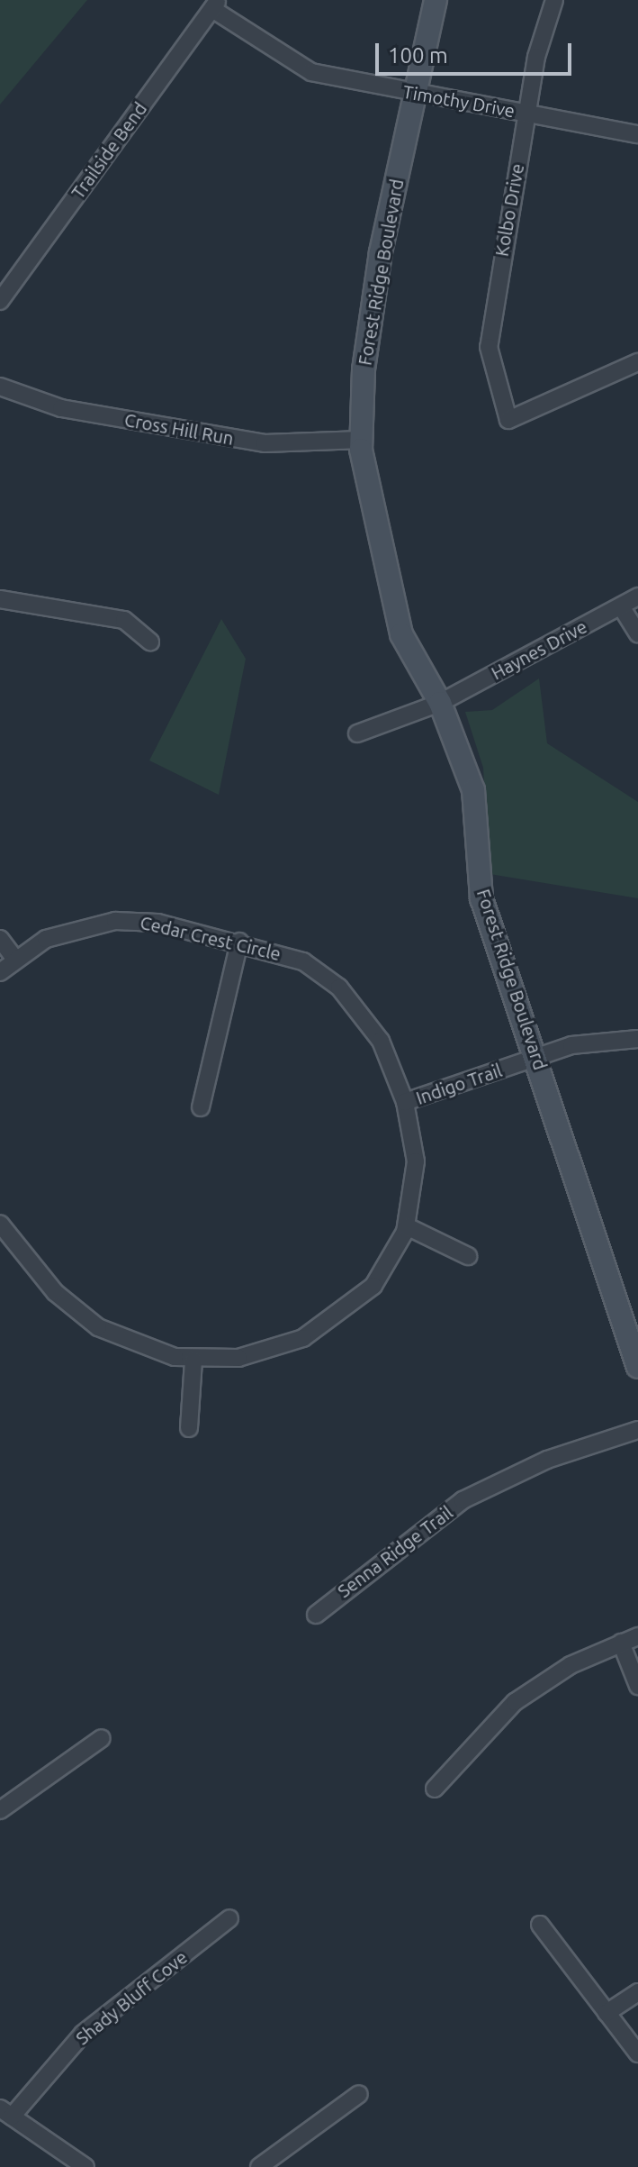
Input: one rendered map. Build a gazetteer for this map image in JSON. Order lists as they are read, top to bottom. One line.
{"streets":{"street":["Timothy Drive","Trailside Bend","Kolbo Drive","Forest Ridge Boulevard","Cross Hill Run","Haynes Drive","Cedar Crest Circle","Indigo Trail","Senna Ridge Trail","Shady Bluff Cove"]},"crossings":[["Timothy Drive","Trailside Bend"],["Timothy Drive","Kolbo Drive"],["Timothy Drive","Forest Ridge Boulevard"],["Forest Ridge Boulevard","Cross Hill Run"],["Forest Ridge Boulevard","Haynes Drive"],["Forest Ridge Boulevard","Indigo Trail"],["Cedar Crest Circle","Indigo Trail"]],"scale_bar":"100 m"}
